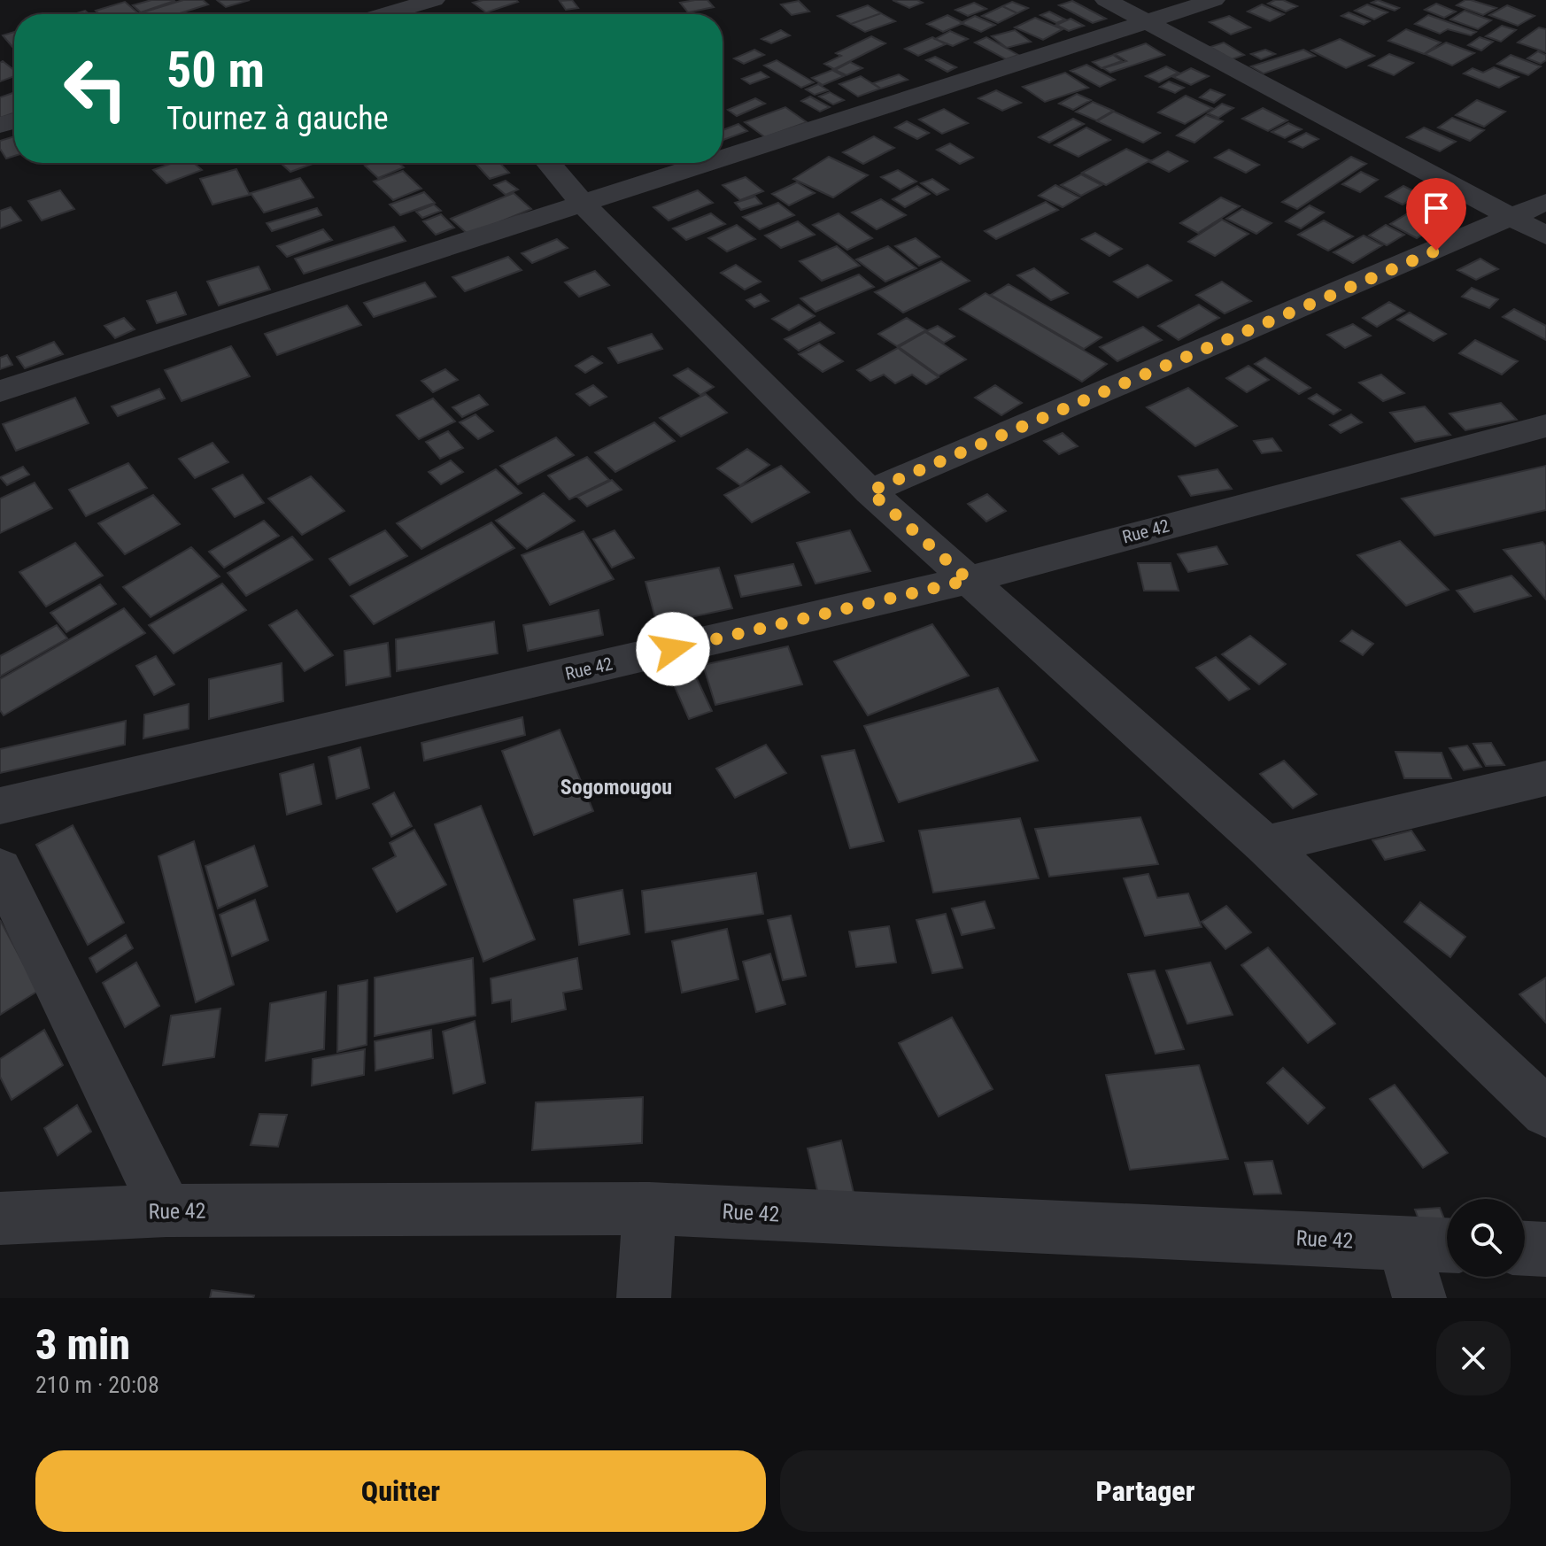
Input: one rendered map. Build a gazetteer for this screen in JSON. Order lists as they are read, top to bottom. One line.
{"streets":{"street":["Rue 42"]},"districts":["Sogomougou"],"page":{"turn":["50 m","Tournez à gauche"],"heading":["3 min","210 m · 20:08"],"buttons":["Quitter","Partager"]}}
